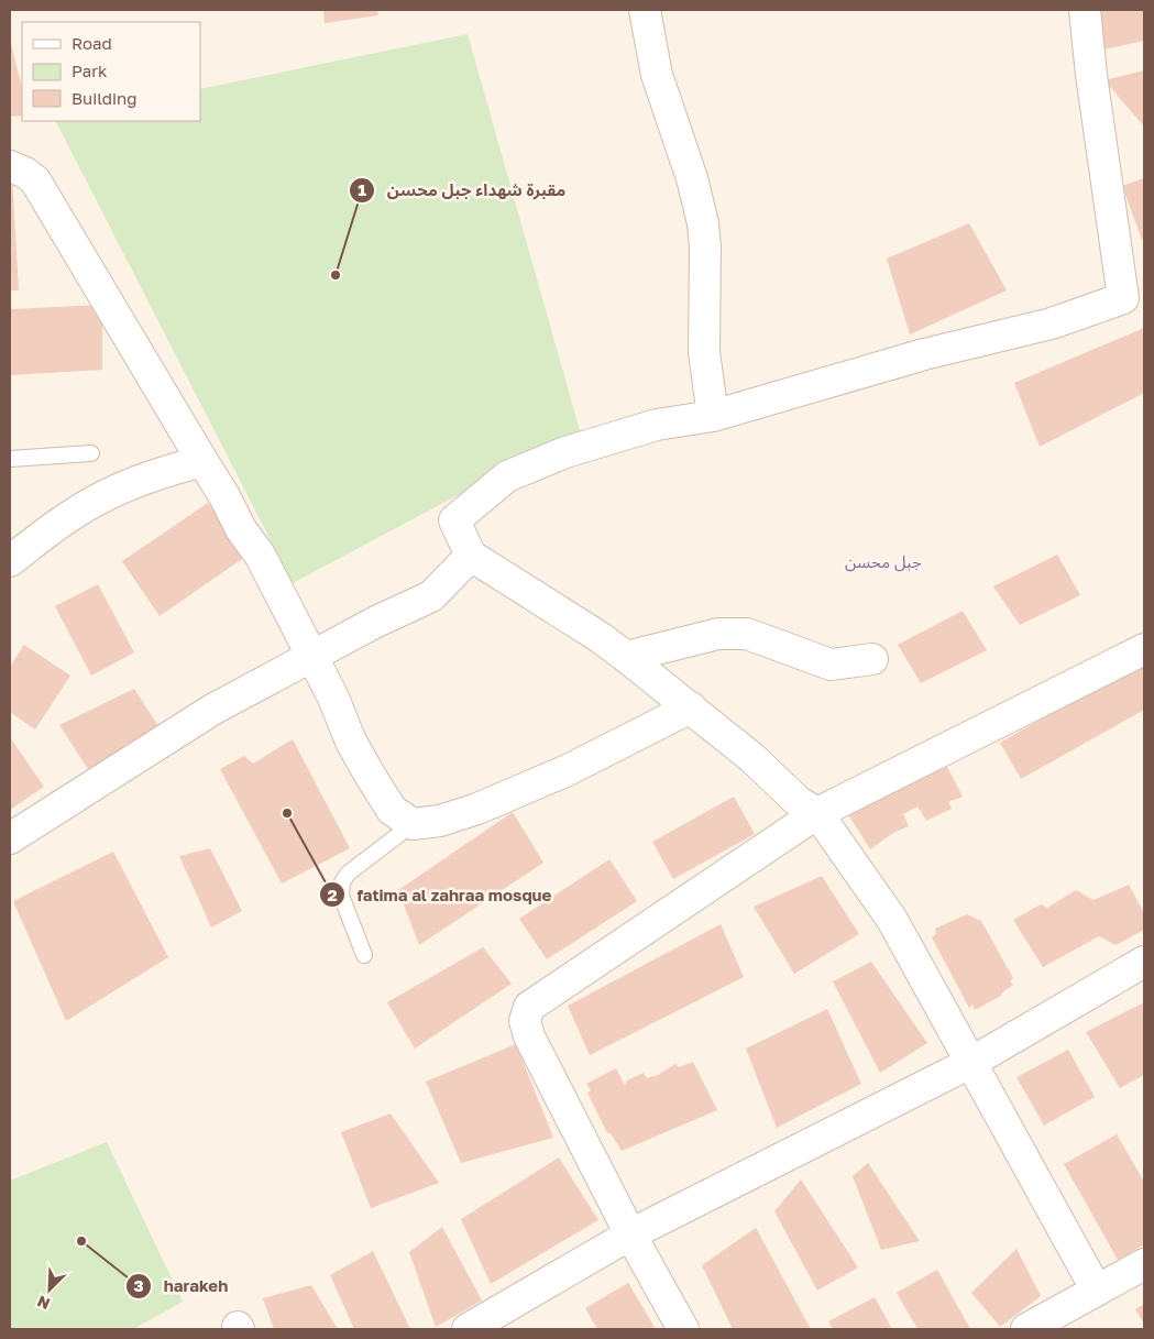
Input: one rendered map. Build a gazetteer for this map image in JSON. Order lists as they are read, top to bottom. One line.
{"districts":["جبل محسن"],"places":["مقبرة شهداء جبل محسن","fatima al zahraa mosque","harakeh"],"legend":["Road","Park","Building"],"north":"bottom left"}
